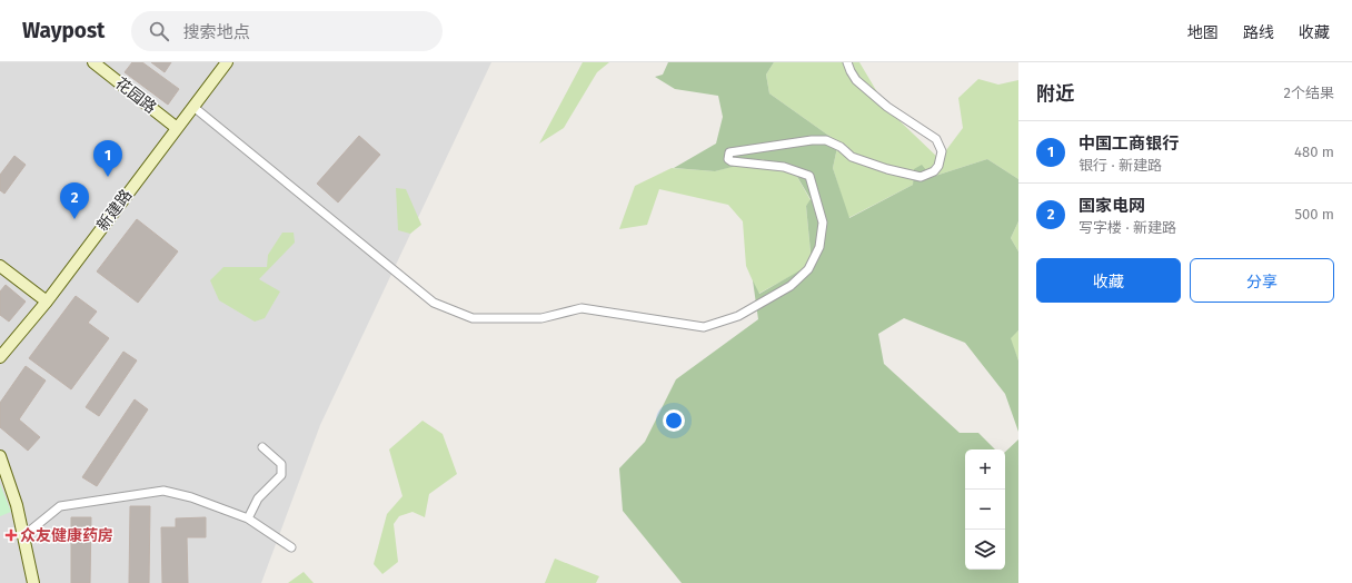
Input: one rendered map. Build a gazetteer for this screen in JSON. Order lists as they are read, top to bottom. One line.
{"streets":{"main road":["花园路","新建路"]},"crossings":[["花园路","新建路"]],"places":{"health":["众友健康药房"]},"page":{"header":"Waypost","search":"搜索地点","nav":["地图","路线","收藏"],"heading":["附近","2个结果"],"list":[{"mark":"1","name":"中国工商银行","note":"银行 · 新建路","value":"480 m"},{"mark":"2","name":"国家电网","note":"写字楼 · 新建路","value":"500 m"}],"pins":["1","2"],"buttons":["收藏","分享"],"map_buttons":["+","−"]}}
